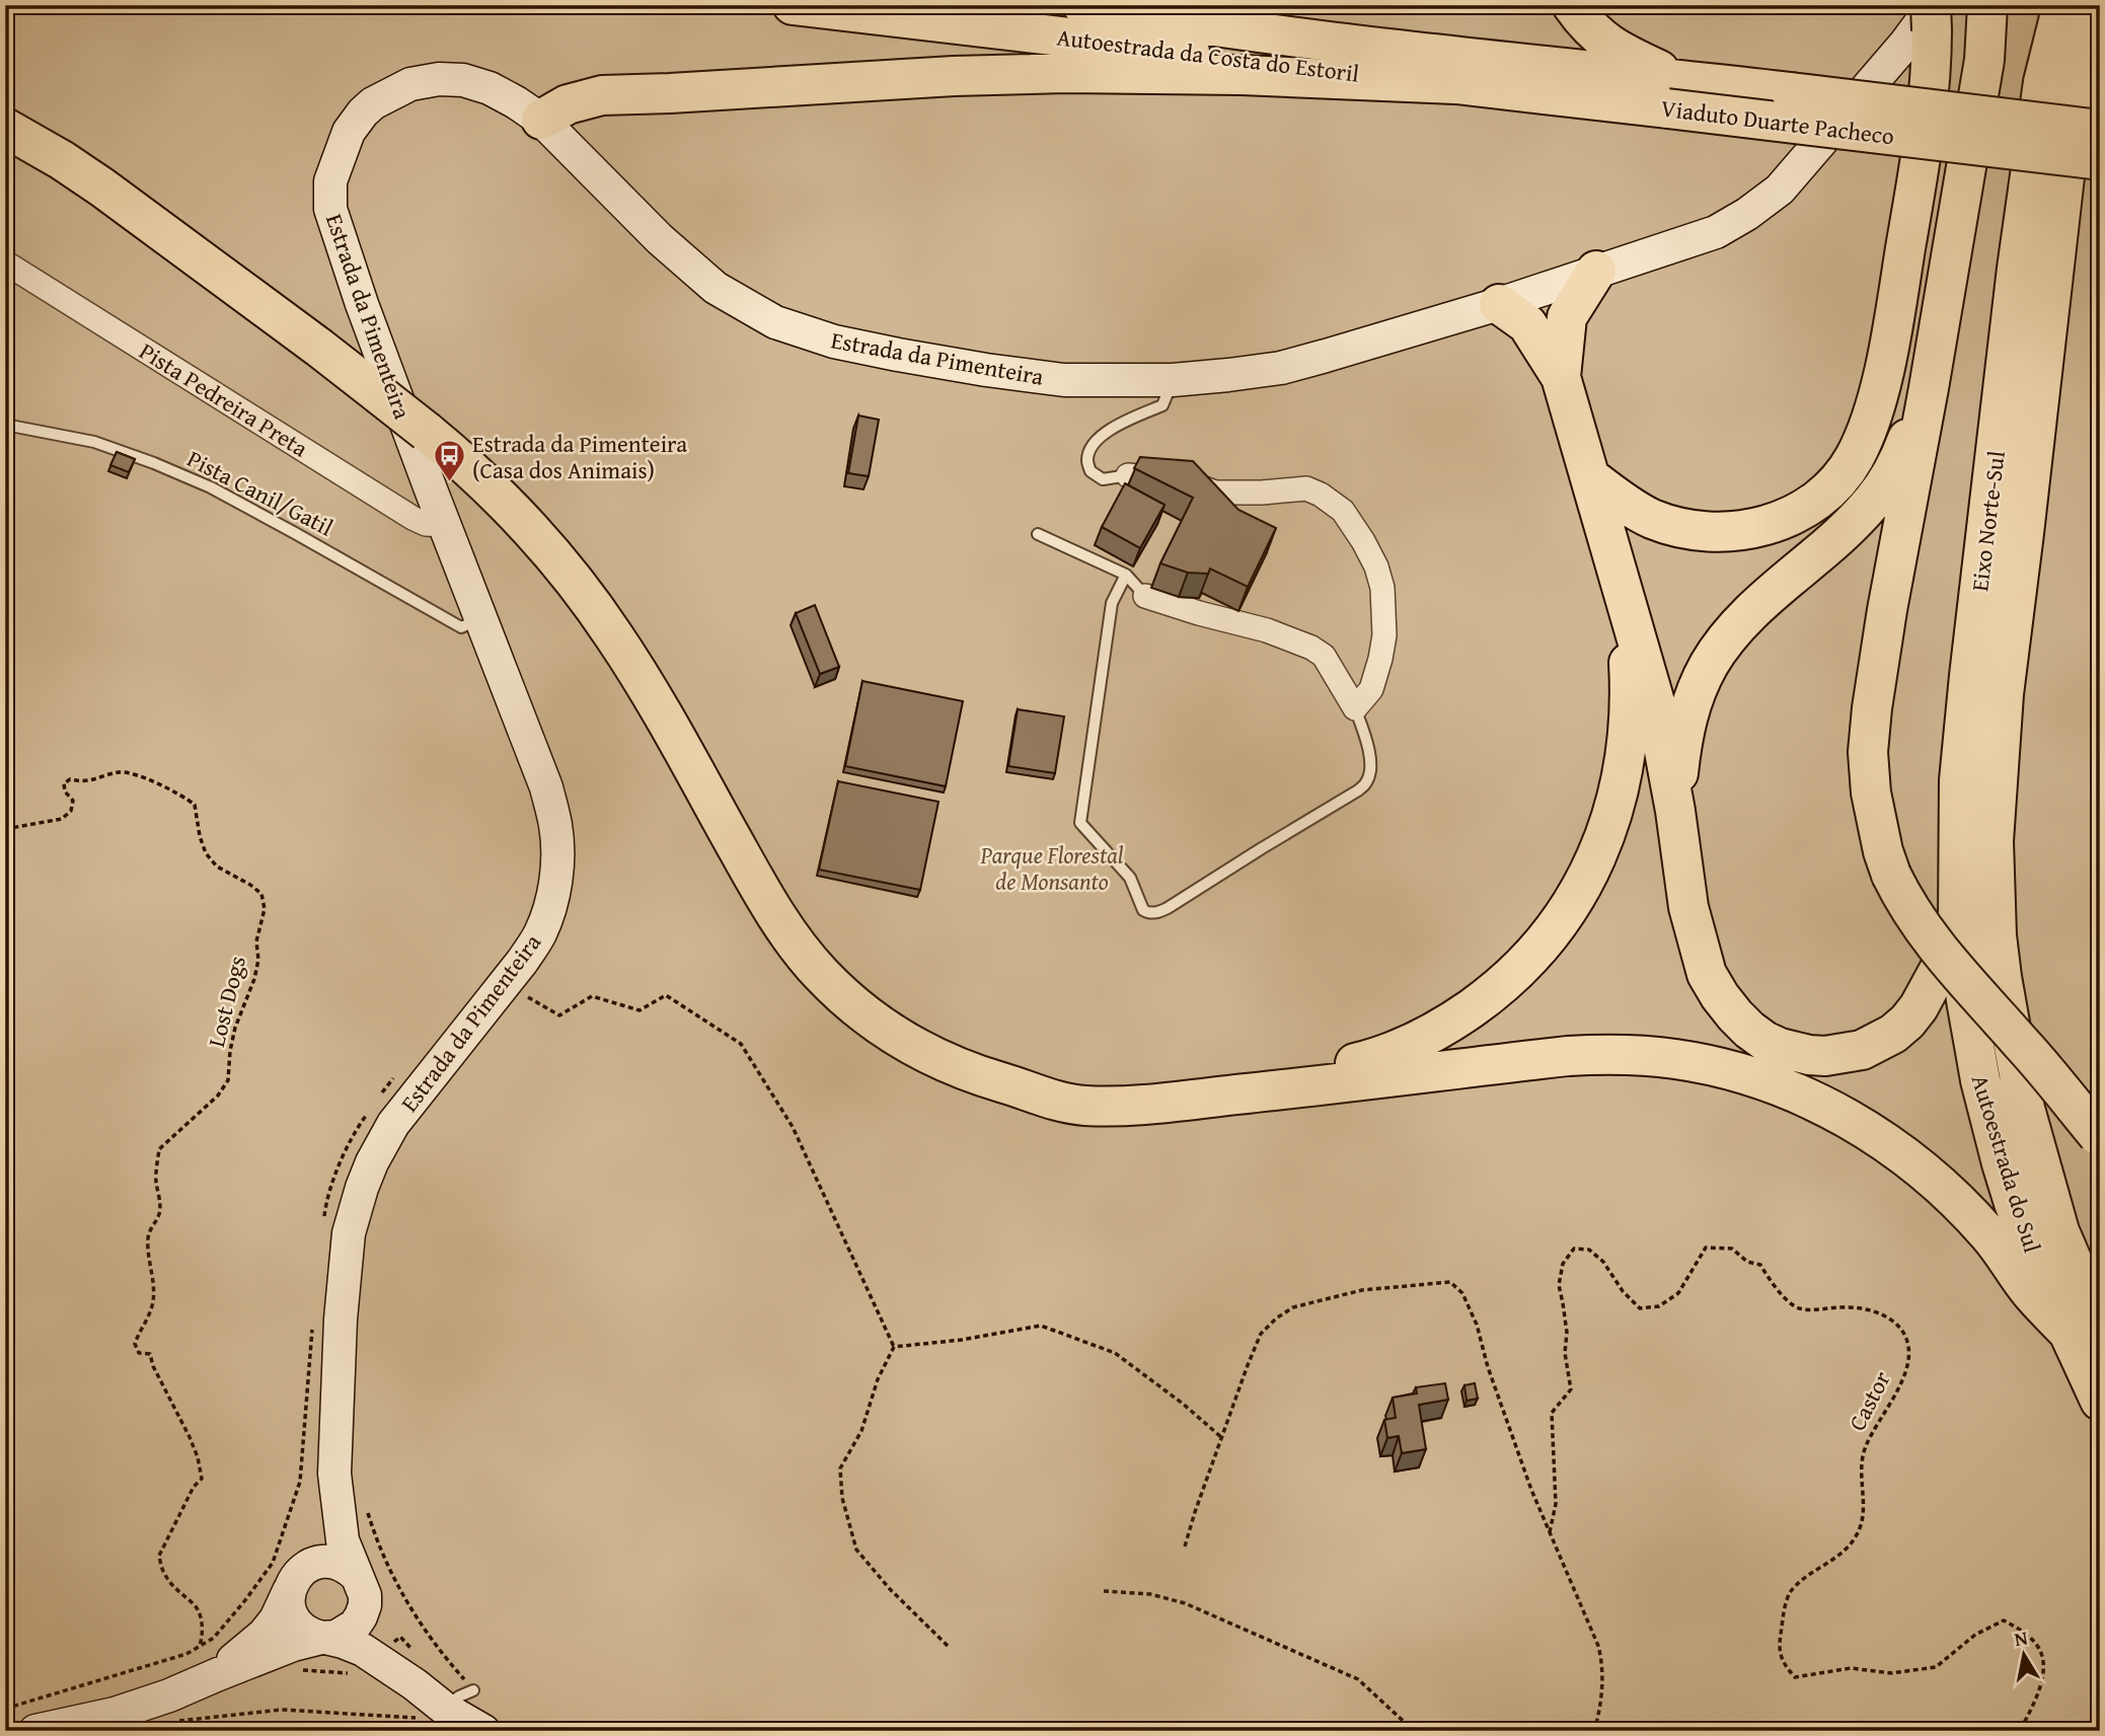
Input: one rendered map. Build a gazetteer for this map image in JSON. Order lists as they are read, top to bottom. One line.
{"streets":{"highway":["Autoestrada da Costa do Estoril","Viaduto Duarte Pacheco","Eixo Norte-Sul","Autoestrada do Sul"],"main road":["Estrada da Pimenteira"],"street":["Pista Pedreira Preta"],"lane":["Pista Canil/Gatil"],"path":["Lost Dogs","Castor"]},"crossings":[["Autoestrada da Costa do Estoril","Viaduto Duarte Pacheco"],["Viaduto Duarte Pacheco","Eixo Norte-Sul"],["Estrada da Pimenteira","Pista Pedreira Preta"],["Estrada da Pimenteira","Pista Canil/Gatil"],["Eixo Norte-Sul","Autoestrada do Sul"]],"parks":["Parque Florestal de Monsanto"],"places":{"bus stop":["Estrada da Pimenteira (Casa dos Animais)"]},"north":"top"}
